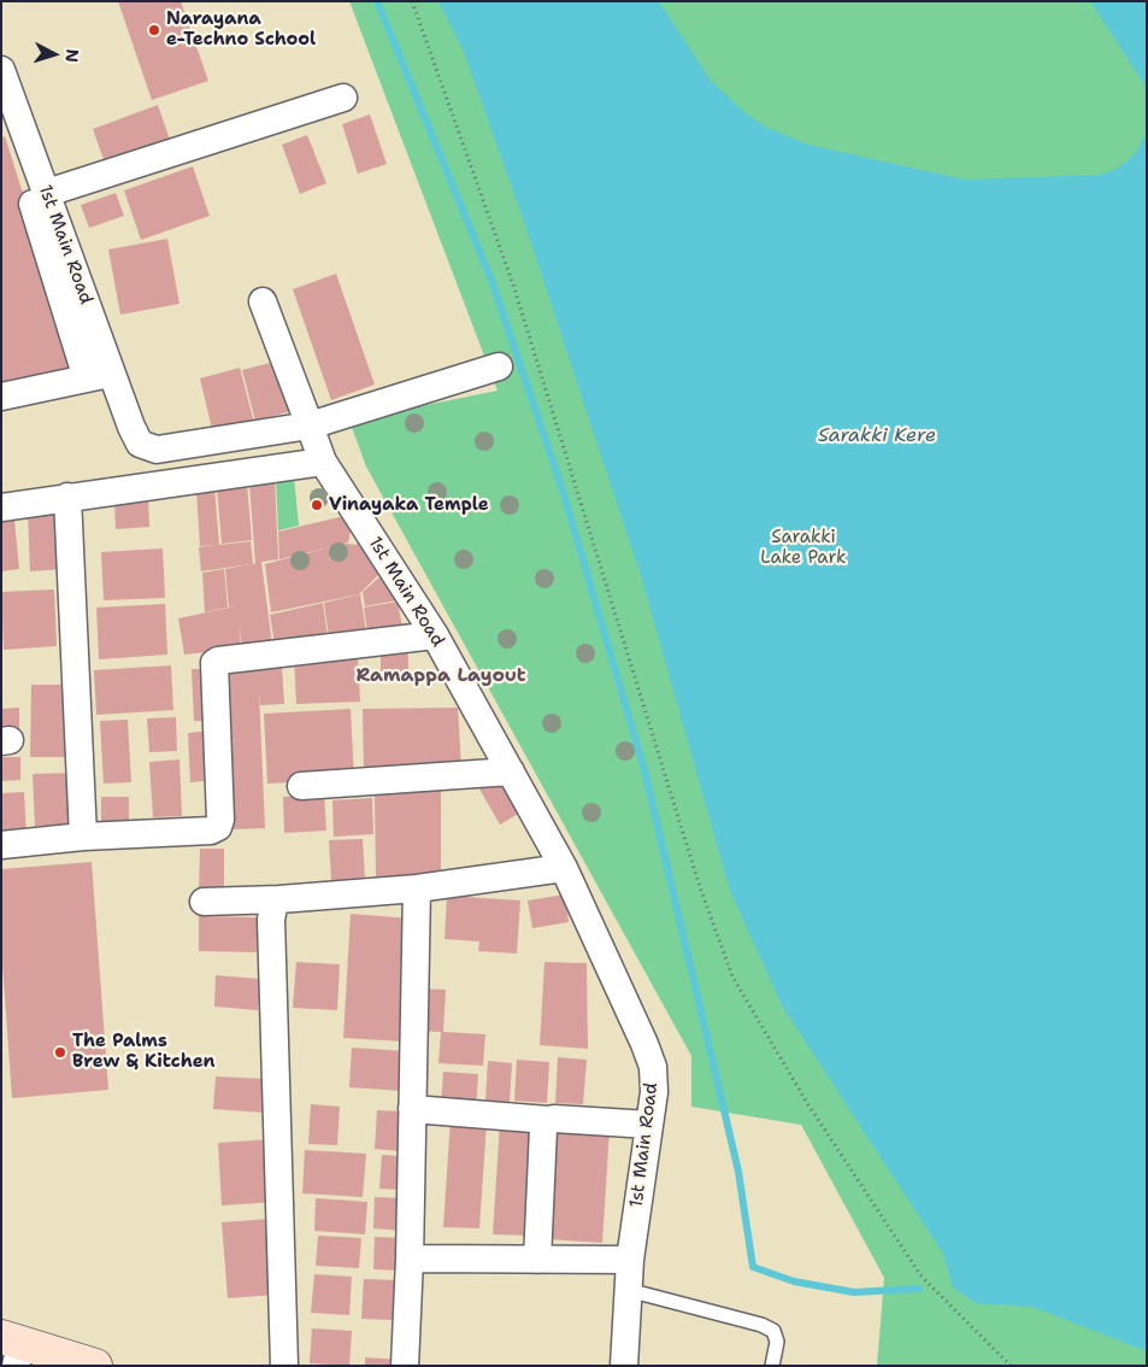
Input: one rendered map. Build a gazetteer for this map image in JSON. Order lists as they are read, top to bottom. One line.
{"streets":{"street":["1st Main Road"]},"districts":["Ramappa Layout"],"water":["Sarakki Kere"],"parks":["Sarakki Lake Park"],"places":["Narayana e-Techno School","Vinayaka Temple","The Palms Brew & Kitchen"],"north":"right"}
